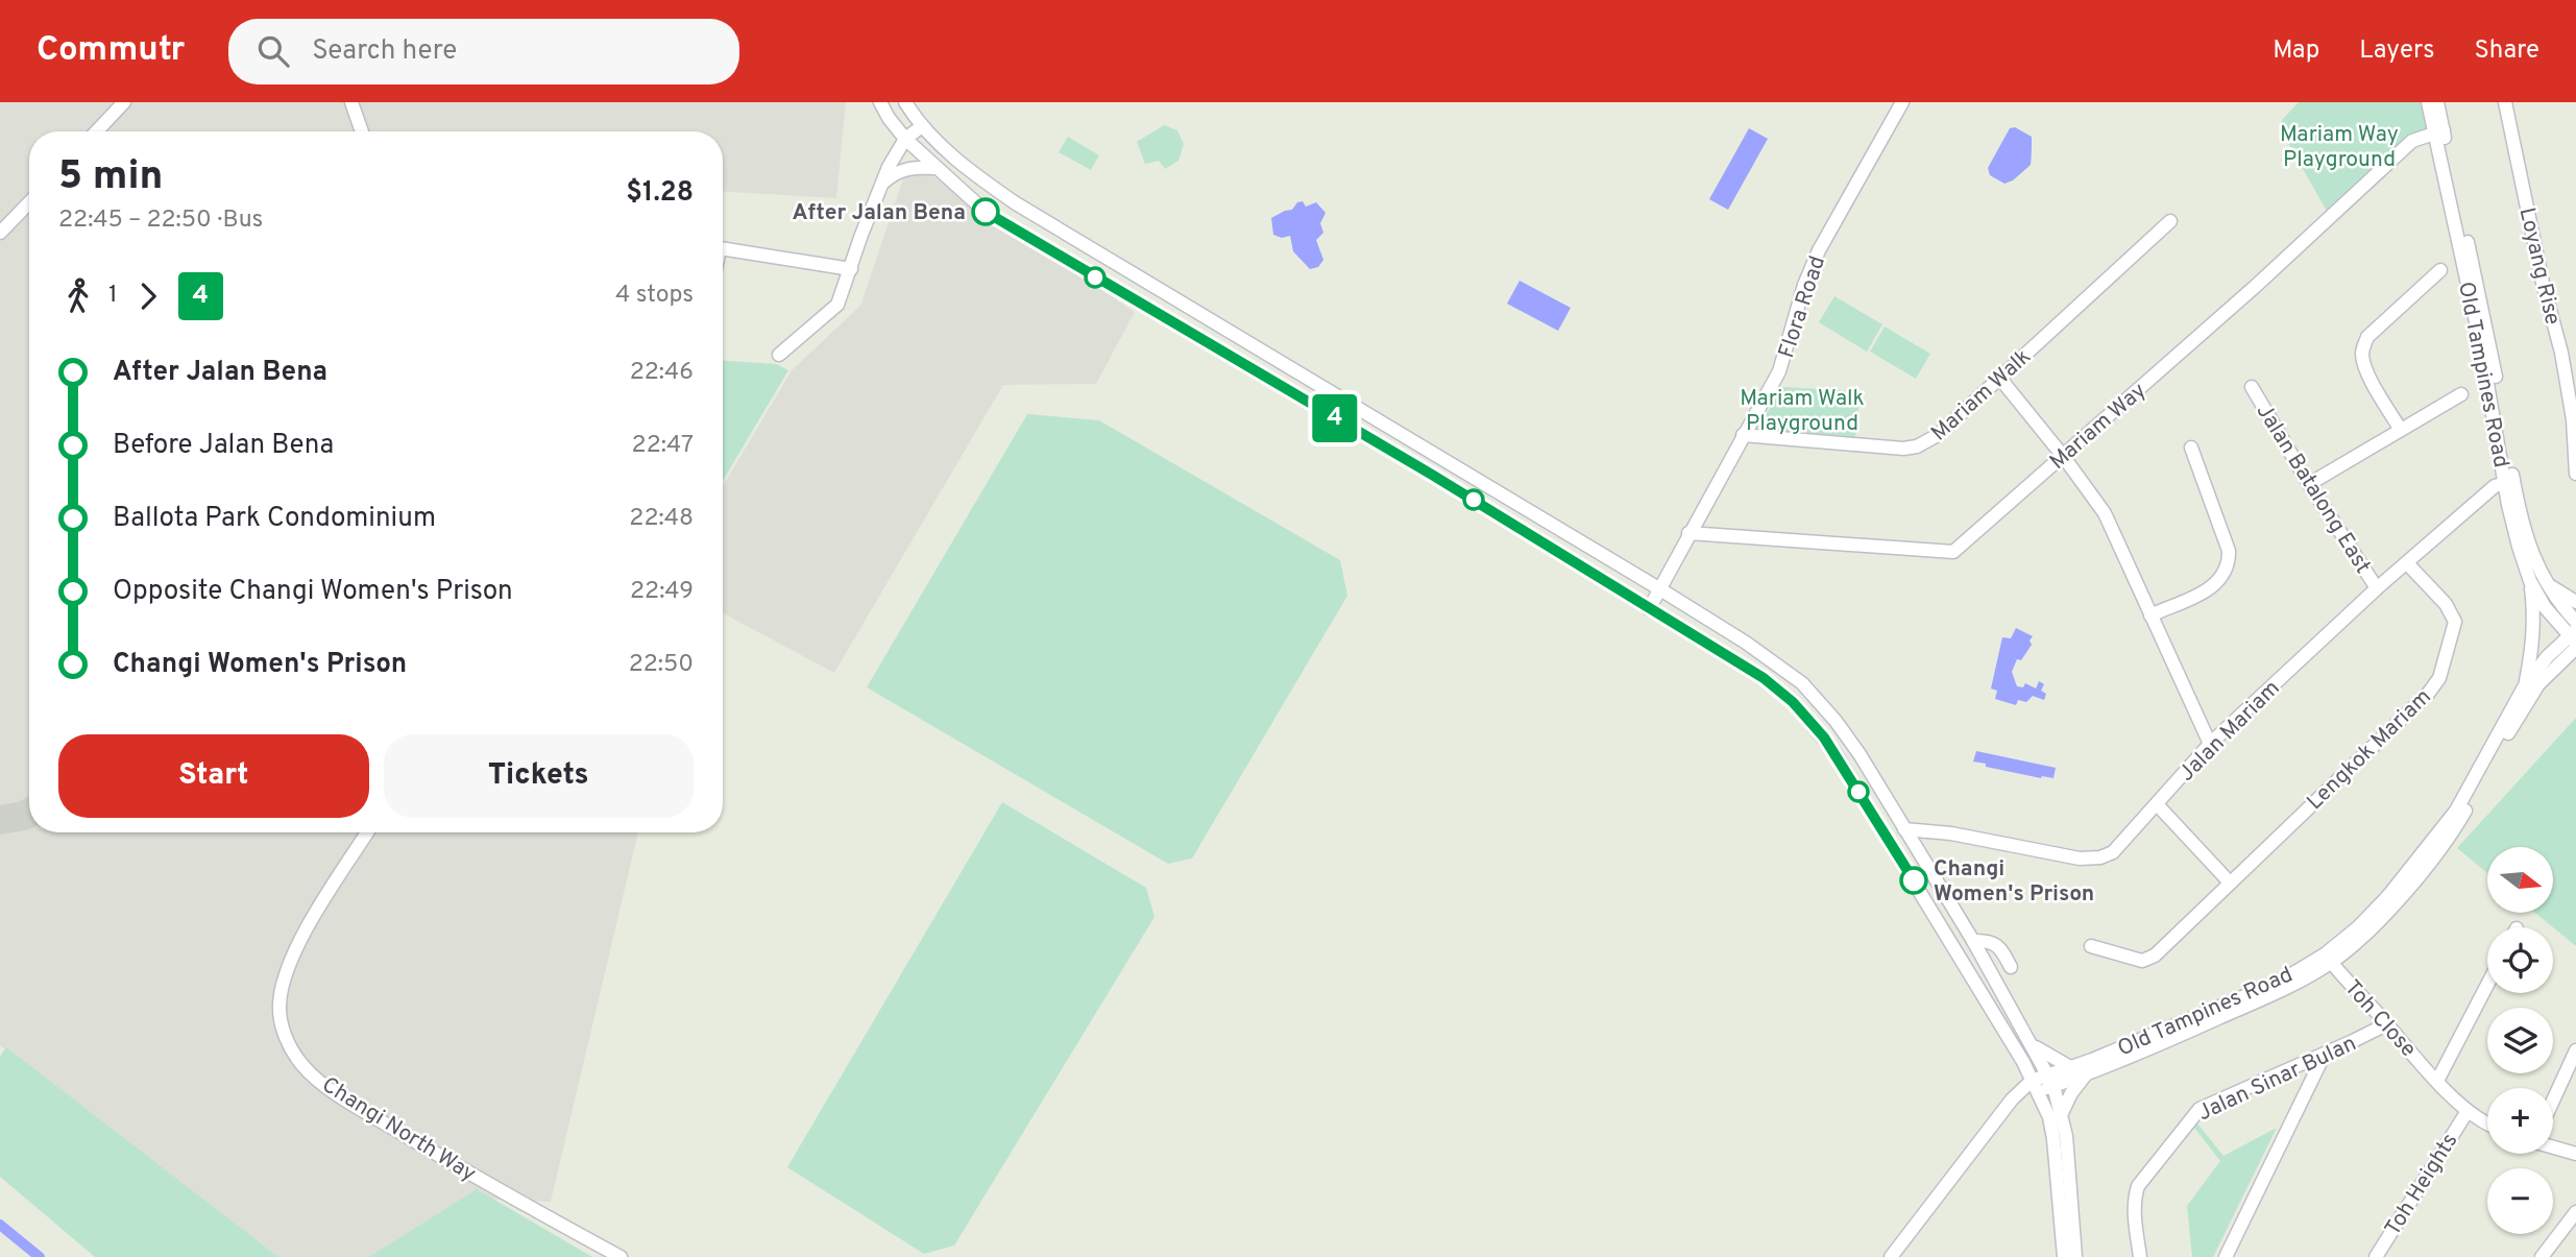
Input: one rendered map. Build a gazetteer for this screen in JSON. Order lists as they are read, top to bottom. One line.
{"streets":{"street":["Loyang Rise","Flora Road","Old Tampines Road","Mariam Walk","Mariam Way","Jalan Batalong East","Jalan Mariam","Lengkok Mariam","Toh Close","Jalan Sinar Bulan","Changi North Way","Toh Heights"]},"crossings":[["Flora Road","Mariam Walk"],["Old Tampines Road","Mariam Way"],["Old Tampines Road","Jalan Mariam"],["Old Tampines Road","Toh Close"],["Jalan Batalong East","Jalan Mariam"],["Jalan Mariam","Lengkok Mariam"],["Toh Close","Jalan Sinar Bulan"],["Toh Close","Toh Heights"]],"parks":["Mariam Way Playground","Mariam Walk Playground"],"places":["After Jalan Bena","Changi Women's Prison"],"lines":["bus line 4"],"north":"right","page":{"header":"Commutr","search":"Search here","nav":["Map","Layers","Share"],"on_map":"4","heading":["5 min","22:45 – 22:50 · Bus","$1.28"],"legs":["1","4","4 stops"],"list":[{"name":"After Jalan Bena","value":"22:46"},{"name":"Before Jalan Bena","value":"22:47"},{"name":"Ballota Park Condominium","value":"22:48"},{"name":"Opposite Changi Women's Prison","value":"22:49"},{"name":"Changi Women's Prison","value":"22:50"}],"buttons":["Start","Tickets"],"map_buttons":["+","−"]}}
